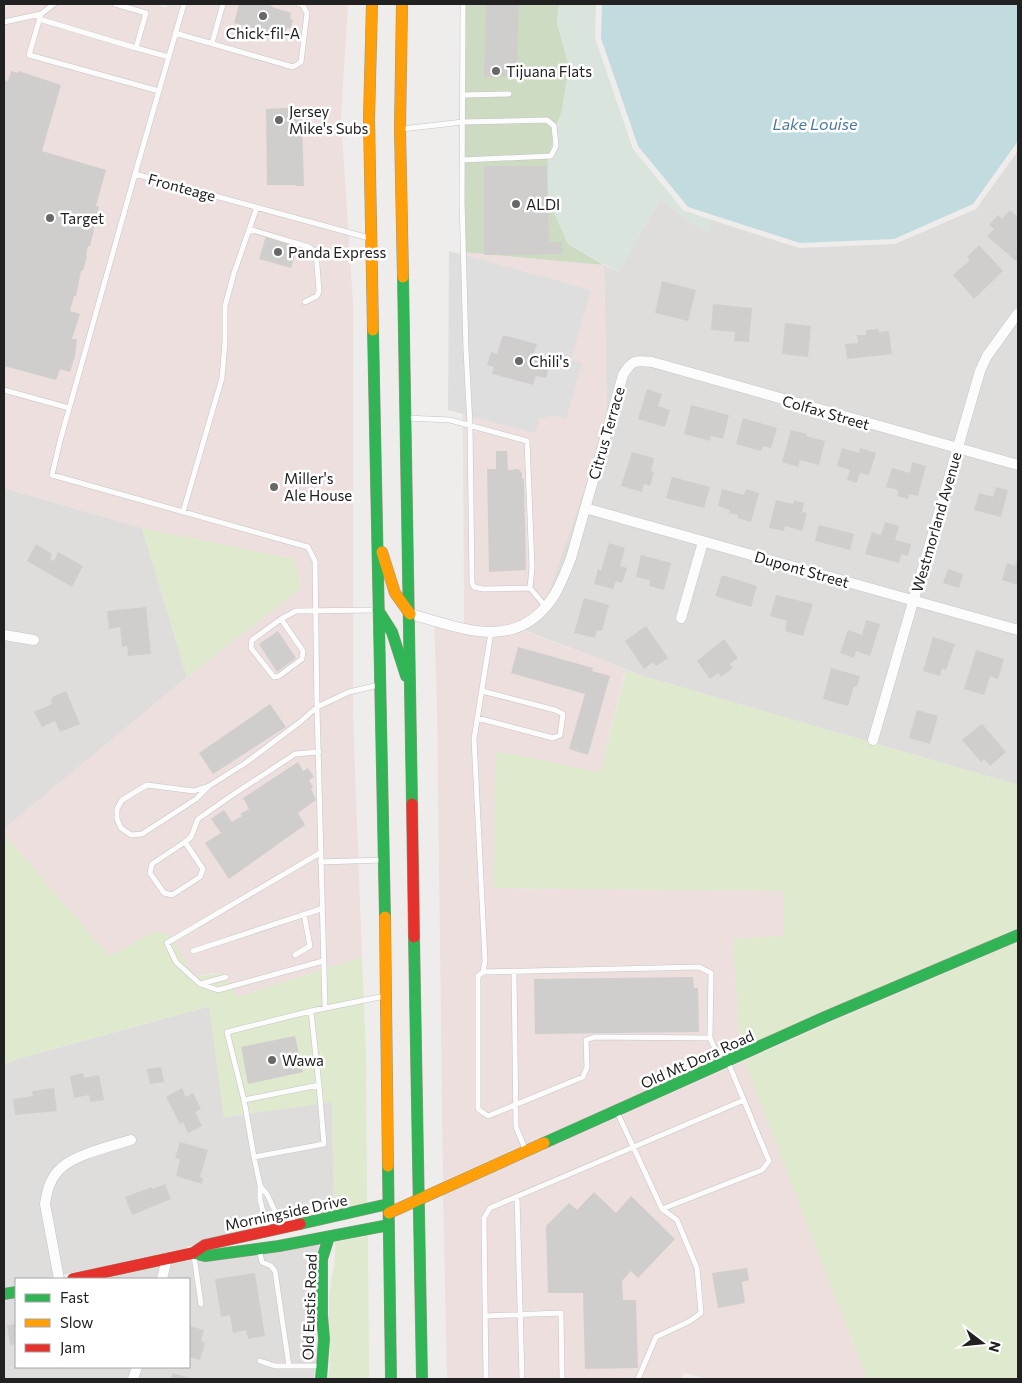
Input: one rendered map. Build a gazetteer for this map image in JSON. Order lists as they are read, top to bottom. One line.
{"streets":{"main road":["Old Mt Dora Road","Morningside Drive","Old Eustis Road"],"street":["Colfax Street","Citrus Terrace","Westmorland Avenue","Dupont Street"],"lane":["Fronteage"]},"crossings":[["Colfax Street","Citrus Terrace"],["Colfax Street","Westmorland Avenue"],["Citrus Terrace","Dupont Street"],["Westmorland Avenue","Dupont Street"],["Old Mt Dora Road","Morningside Drive"],["Morningside Drive","Old Eustis Road"]],"water":["Lake Louise"],"places":["Chick-fil-A","Tijuana Flats","Jersey Mike's Subs","ALDI","Target","Panda Express","Chili's","Miller's Ale House","Wawa"],"legend":["Fast","Slow","Jam"],"north":"right"}
